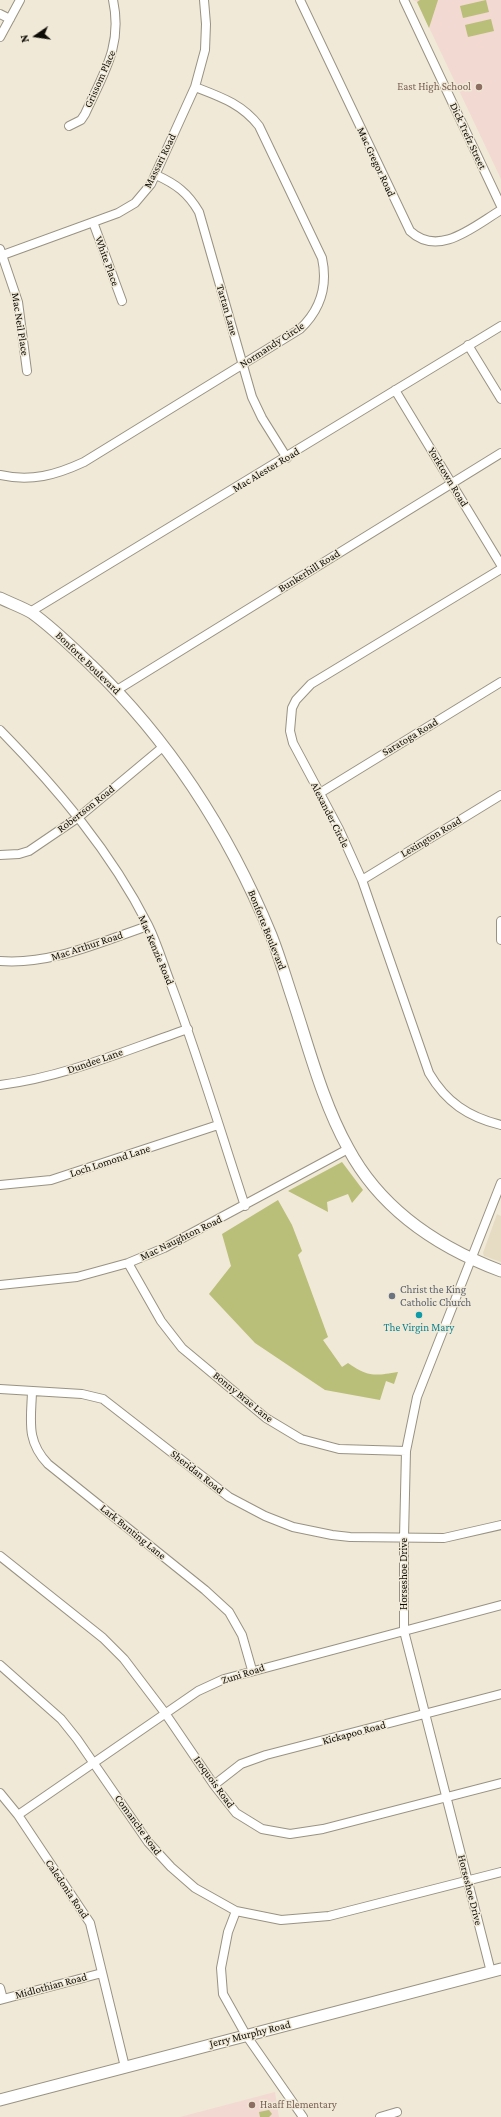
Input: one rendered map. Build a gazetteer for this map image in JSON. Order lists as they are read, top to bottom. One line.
{"streets":{"main road":["Bonforte Boulevard","Jerry Murphy Road"],"street":["Grissom Place","Dick Trefz Street","Massari Road","Mac Gregor Road","White Place","Tartan Lane","Mac Neil Place","Normandy Circle","Mac Alester Road","Yorktown Road","Bunkerhill Road","Saratoga Road","Robertson Road","Alexander Circle","Lexington Road","Mac Arthur Road","Mac Kenzie Road","Dundee Lane","Loch Lomond Lane","Mac Naughton Road","Bonny Brae Lane","Sheridan Road","Lark Bunting Lane","Horseshoe Drive","Zuni Road","Kickapoo Road","Iroquois Road","Comanche Road","Caledonia Road","Midlothian Road"]},"crossings":[["Massari Road","White Place"],["Massari Road","Tartan Lane"],["Massari Road","Mac Neil Place"],["Massari Road","Normandy Circle"],["Tartan Lane","Normandy Circle"],["Tartan Lane","Mac Alester Road"],["Mac Alester Road","Yorktown Road"],["Mac Alester Road","Bonforte Boulevard"],["Yorktown Road","Bunkerhill Road"],["Bunkerhill Road","Bonforte Boulevard"],["Bonforte Boulevard","Robertson Road"],["Bonforte Boulevard","Mac Naughton Road"],["Bonforte Boulevard","Horseshoe Drive"],["Saratoga Road","Alexander Circle"],["Robertson Road","Mac Kenzie Road"],["Alexander Circle","Lexington Road"],["Mac Arthur Road","Mac Kenzie Road"],["Mac Kenzie Road","Dundee Lane"],["Mac Kenzie Road","Loch Lomond Lane"],["Mac Kenzie Road","Mac Naughton Road"],["Mac Naughton Road","Bonny Brae Lane"],["Bonny Brae Lane","Horseshoe Drive"],["Sheridan Road","Lark Bunting Lane"],["Sheridan Road","Horseshoe Drive"],["Lark Bunting Lane","Zuni Road"],["Horseshoe Drive","Zuni Road"],["Horseshoe Drive","Kickapoo Road"],["Horseshoe Drive","Iroquois Road"],["Horseshoe Drive","Comanche Road"],["Horseshoe Drive","Jerry Murphy Road"],["Zuni Road","Iroquois Road"],["Zuni Road","Comanche Road"],["Zuni Road","Caledonia Road"],["Kickapoo Road","Iroquois Road"],["Caledonia Road","Midlothian Road"],["Caledonia Road","Jerry Murphy Road"]],"places":["East High School","Christ the King Catholic Church","The Virgin Mary","Haaff Elementary"],"north":"left"}
